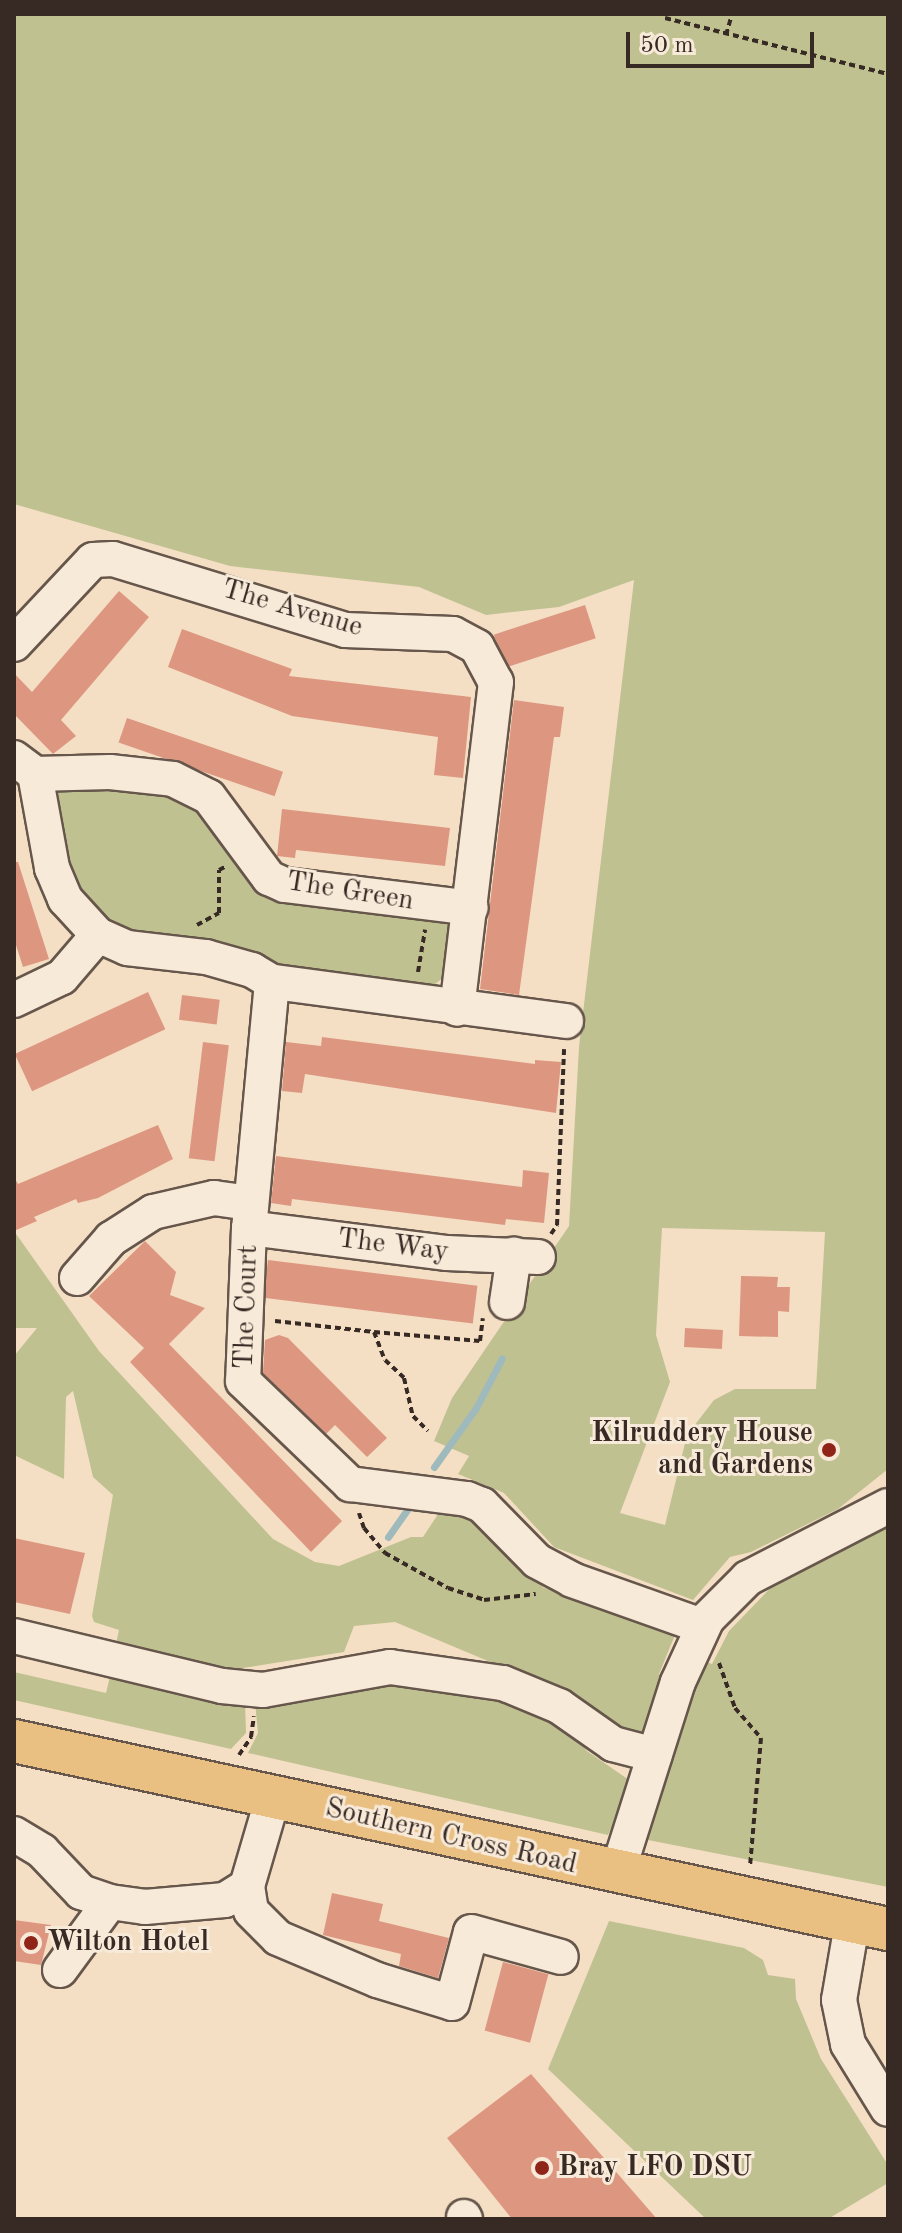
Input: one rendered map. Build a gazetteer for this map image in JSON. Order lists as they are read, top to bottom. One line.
{"streets":{"main road":["Southern Cross Road"],"street":["The Avenue","The Green","The Way","The Court"]},"crossings":[["The Avenue","The Green"],["The Way","The Court"]],"places":["Kilruddery House and Gardens","Wilton Hotel","Bray LFO DSU"],"scale_bar":"50 m"}
